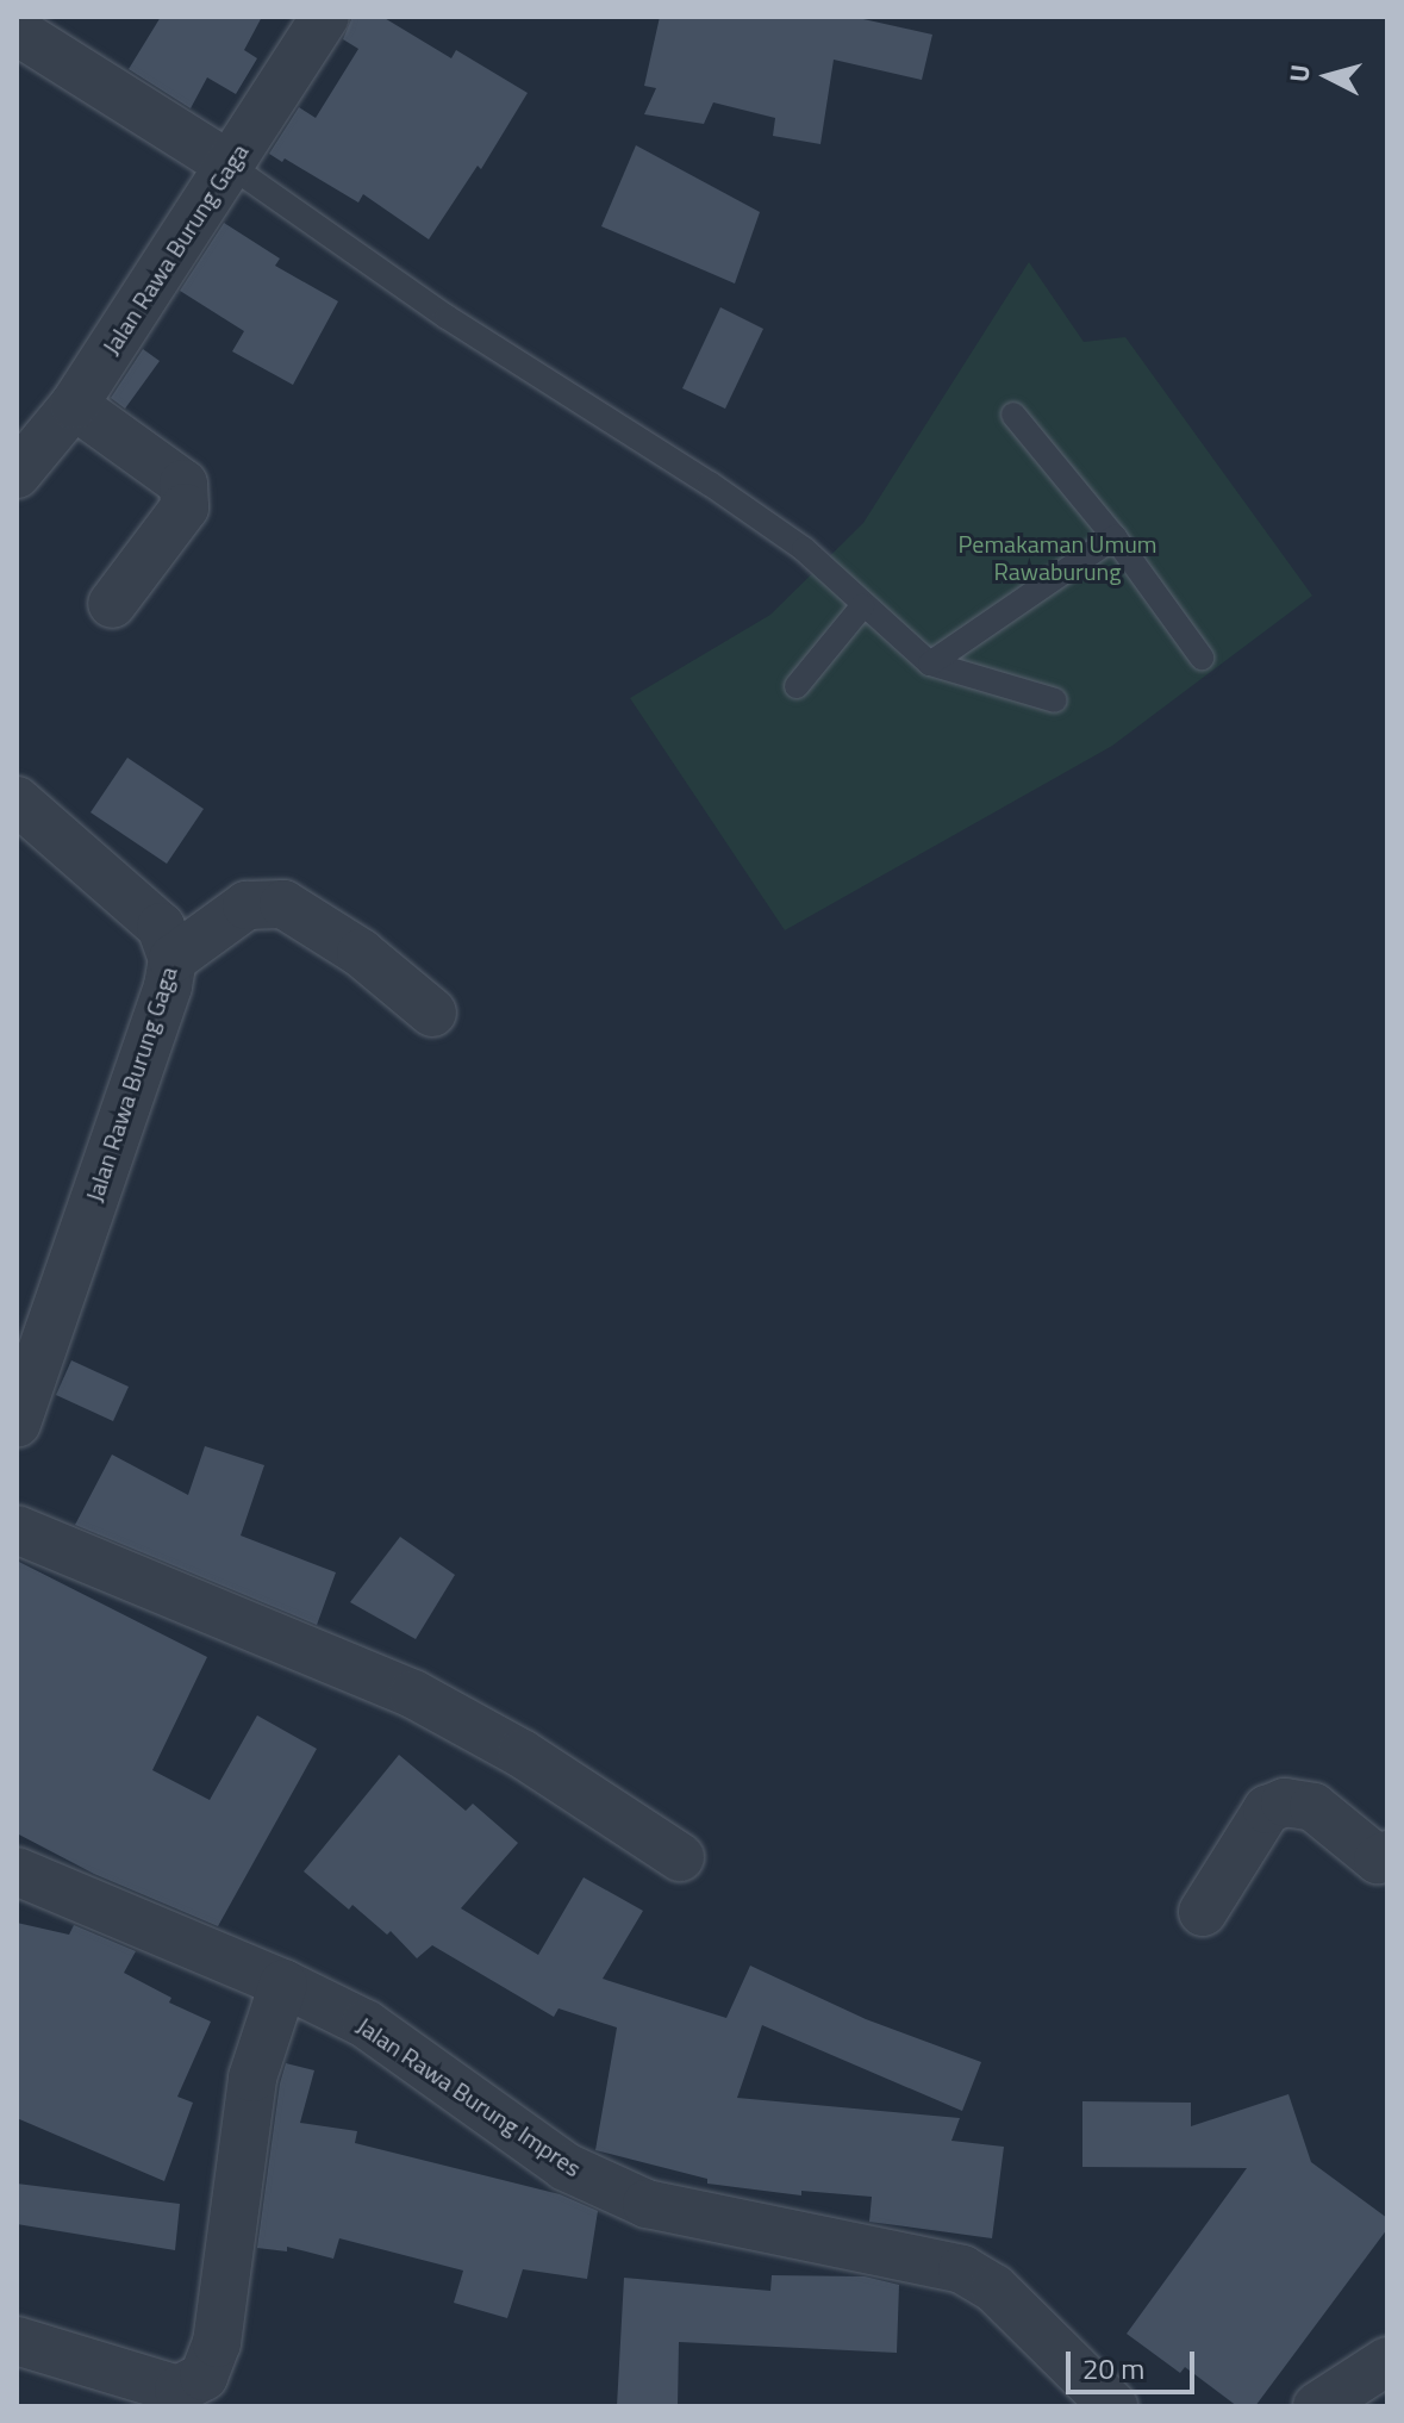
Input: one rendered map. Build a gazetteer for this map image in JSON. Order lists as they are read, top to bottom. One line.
{"streets":{"street":["Jalan Rawa Burung Gaga","Jalan Rawa Burung Impres"]},"parks":["Pemakaman Umum Rawaburung"],"scale_bar":"20 m","north":"left"}
